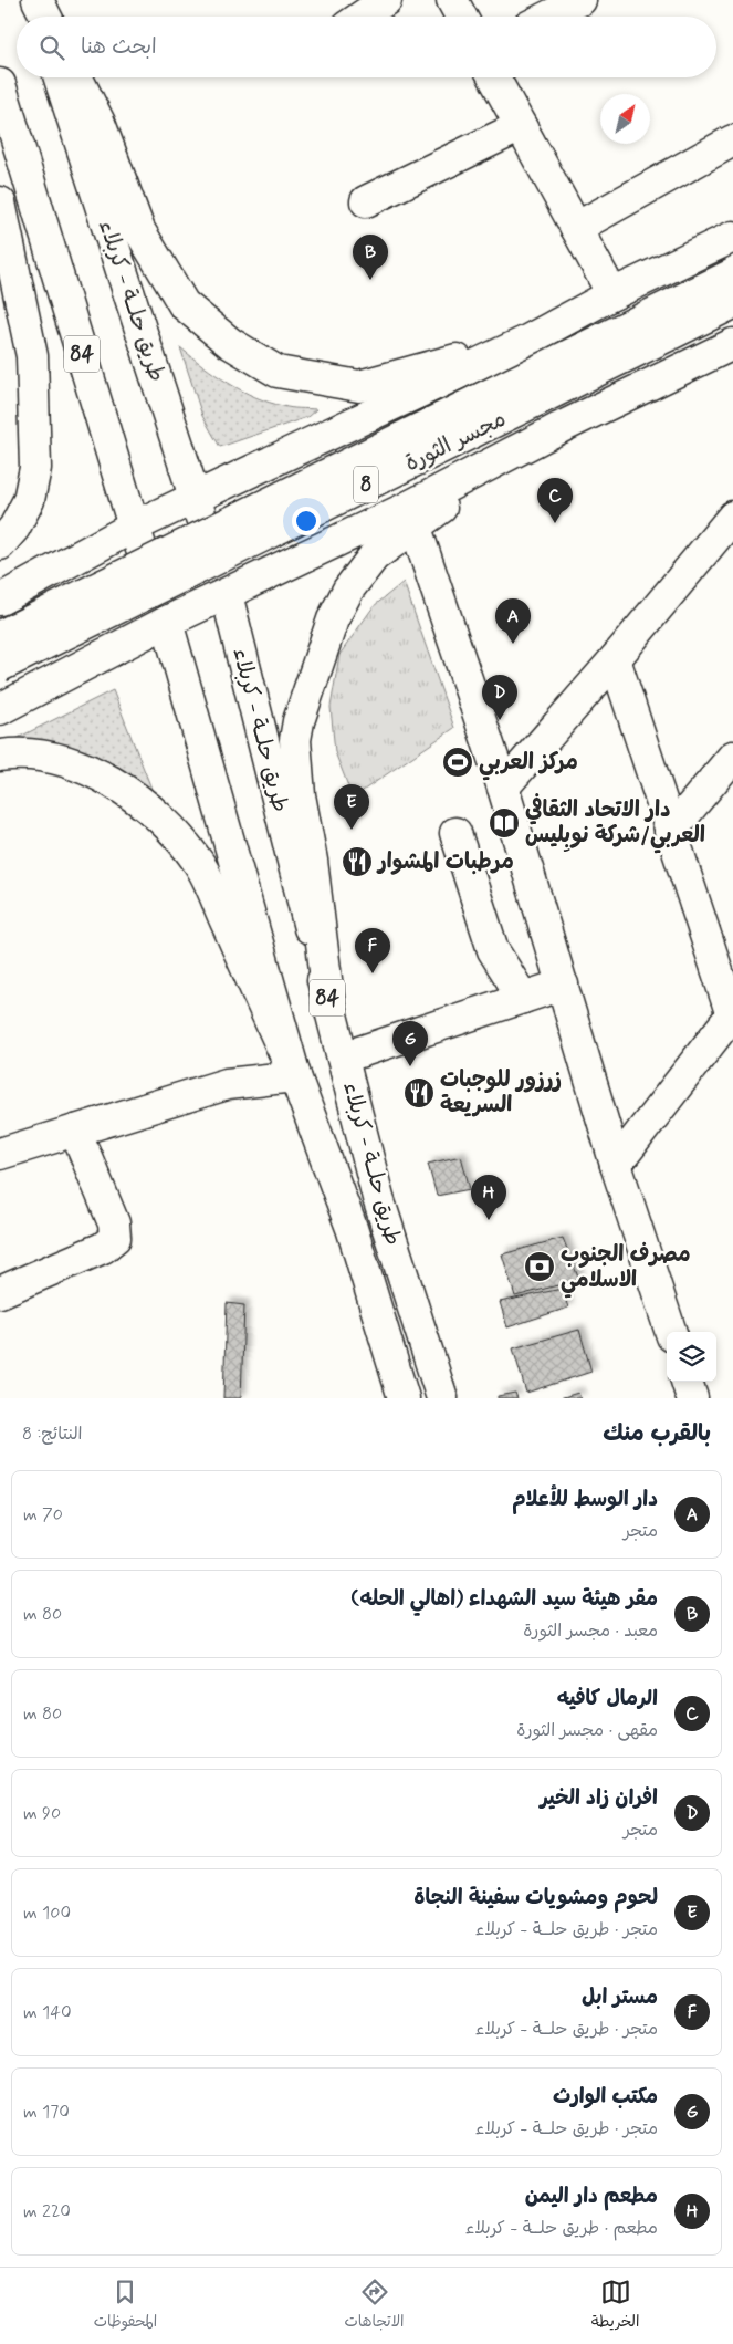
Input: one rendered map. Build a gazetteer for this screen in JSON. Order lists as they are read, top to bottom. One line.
{"streets":{"main road":["طريق حلــة - كربلاء","84","مجسر الثورة","8"]},"places":{"sports":["مركز العربي"],"library":["دار الاتحاد الثقافي العربي/شركة نوبِليس"],"restaurant":["مرطبات المشوار","زرزور للوجبات السريعة"],"bank":["مصرف الجنوب الاسلامي"]},"north":"top right","page":{"search":"ابحث هنا","pins":["B","C","A","D","E","F","G","H"],"heading":["بالقرب منك","النتائج: 8"],"list":[{"mark":"A","name":"دار الوسط للأعلام","note":"متجر","value":"70 m"},{"mark":"B","name":"مقر هيئة سيد الشهداء (اهالي الحله)","note":"معبد · مجسر الثورة","value":"80 m"},{"mark":"C","name":"الرمال كافيه","note":"مقهى · مجسر الثورة","value":"80 m"},{"mark":"D","name":"افران زاد الخير","note":"متجر","value":"90 m"},{"mark":"E","name":"لحوم ومشويات سفينة النجاة","note":"متجر · طريق حلــة - كربلاء","value":"100 m"},{"mark":"F","name":"مستر ابل","note":"متجر · طريق حلــة - كربلاء","value":"140 m"},{"mark":"G","name":"مكتب الوارث","note":"متجر · طريق حلــة - كربلاء","value":"170 m"},{"mark":"H","name":"مطعم دار اليمن","note":"مطعم · طريق حلــة - كربلاء","value":"220 m"}],"nav":["الخريطة","الاتجاهات","المحفوظات"]}}
